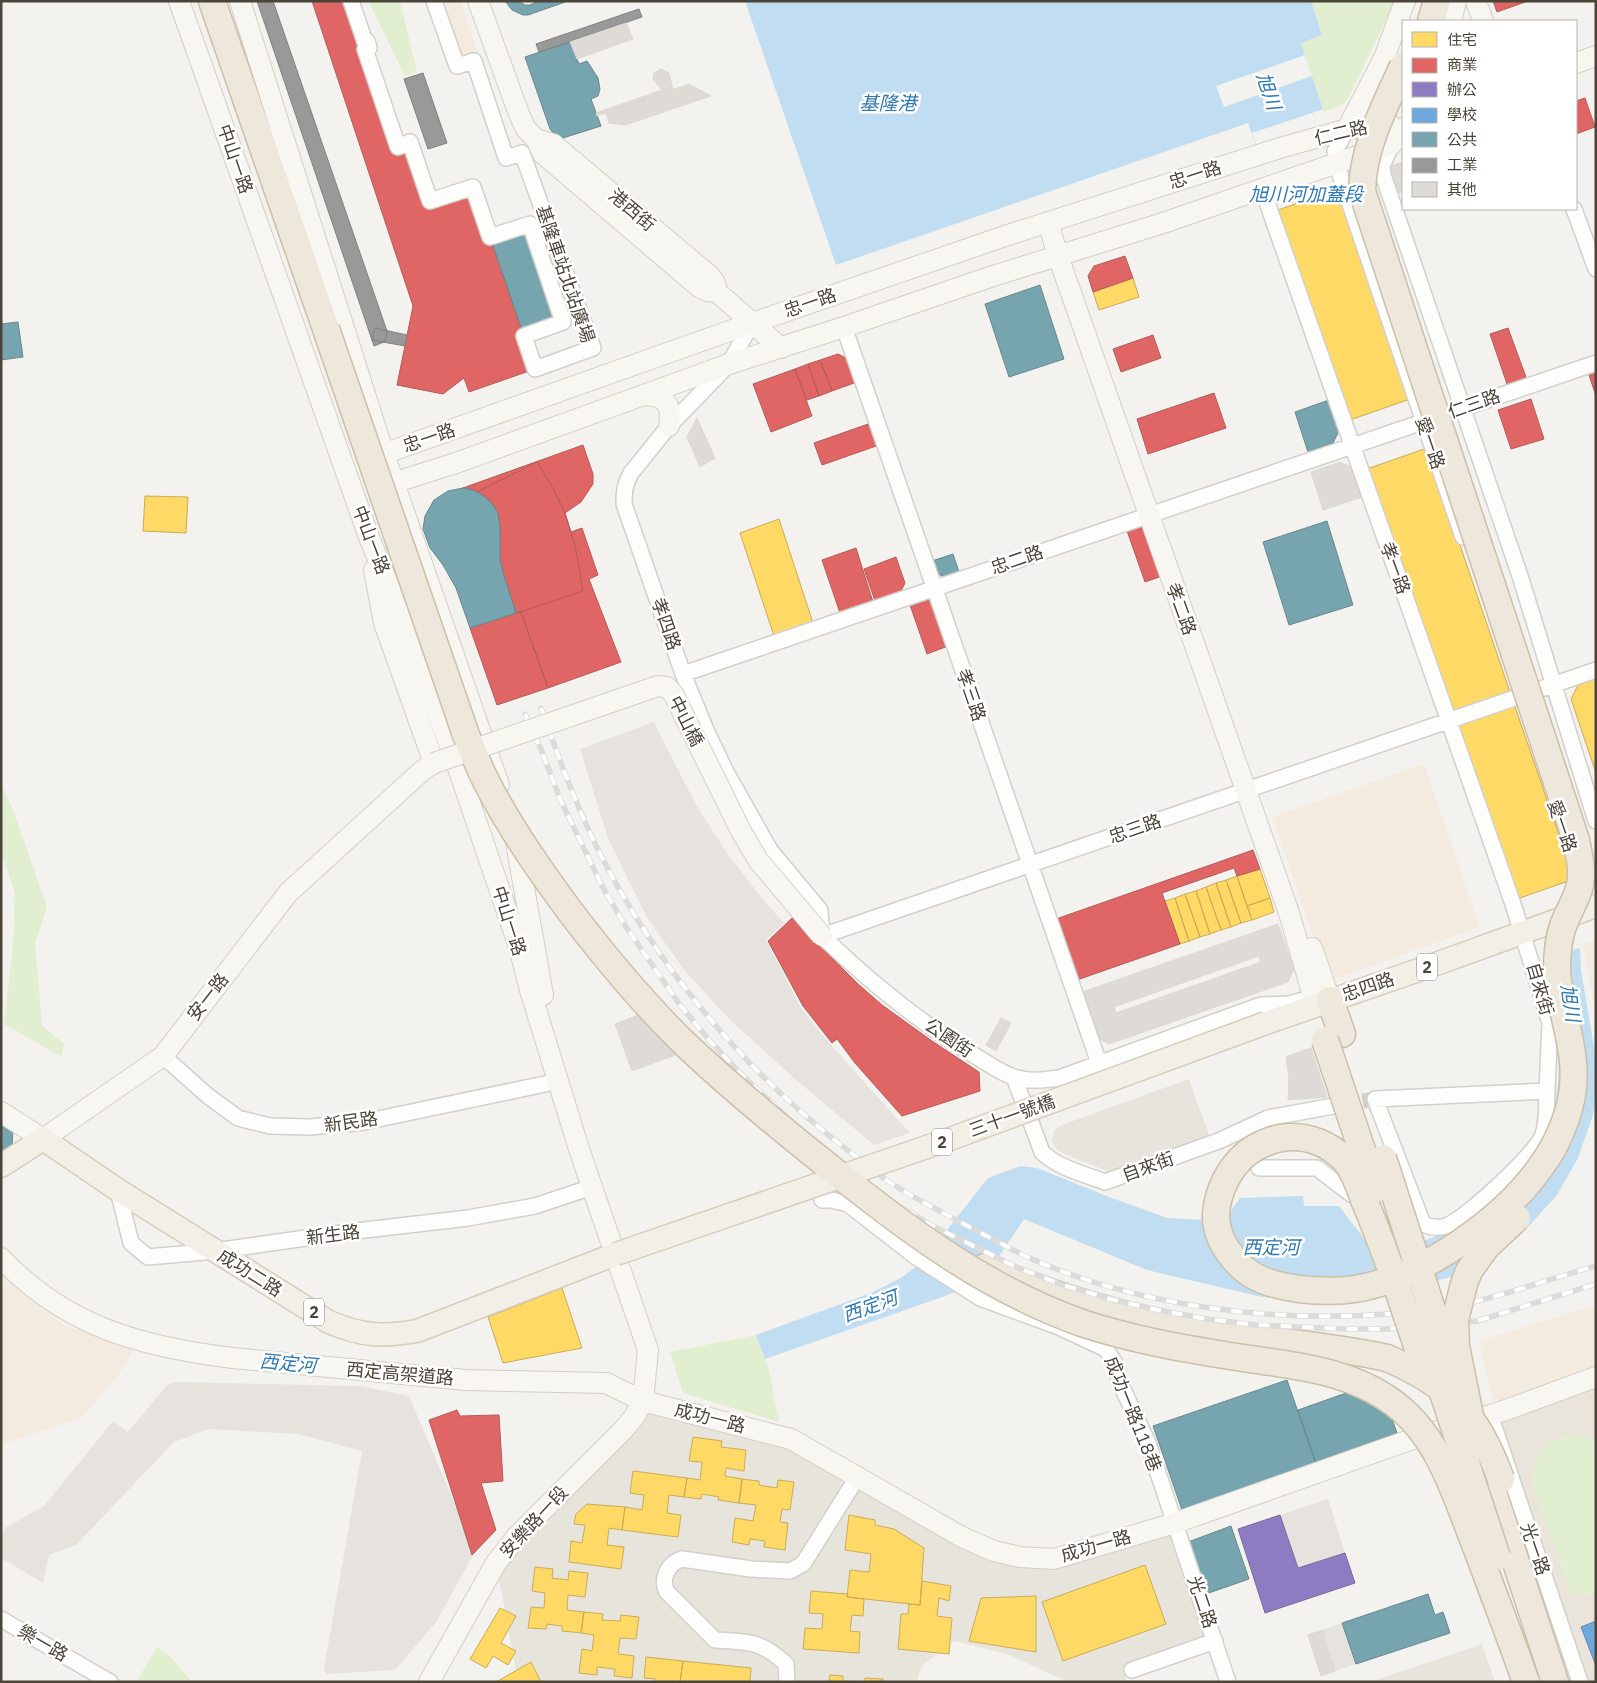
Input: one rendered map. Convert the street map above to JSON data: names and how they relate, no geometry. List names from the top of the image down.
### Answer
{
  "streets": {
    "main road": [
      "2",
      "忠四路",
      "安一路",
      "三十一號橋",
      "成功二路"
    ],
    "street": [
      "仁二路",
      "中山一路",
      "忠一路",
      "港西街",
      "基隆車站北站廣場",
      "仁三路",
      "愛一路",
      "忠二路",
      "孝一路",
      "孝二路",
      "孝四路",
      "孝三路",
      "中山橋",
      "忠三路",
      "自來街",
      "公園街",
      "新民路",
      "新生路",
      "西定高架道路",
      "成功一路118巷",
      "成功一路",
      "安樂路一段",
      "光一路",
      "光二路",
      "樂一路"
    ]
  },
  "crossings": [
    ["仁二路", "忠一路"],
    ["仁二路", "愛一路"],
    ["中山一路", "忠一路"],
    ["中山一路", "三十一號橋"],
    ["中山一路", "新民路"],
    ["中山一路", "新生路"],
    ["中山一路", "成功二路"],
    ["中山一路", "西定高架道路"],
    ["中山一路", "成功一路"],
    ["中山一路", "安樂路一段"],
    ["忠一路", "港西街"],
    ["忠一路", "孝一路"],
    ["忠一路", "孝二路"],
    ["忠一路", "孝四路"],
    ["忠一路", "孝三路"],
    ["港西街", "孝四路"],
    ["仁三路", "愛一路"],
    ["仁三路", "忠二路"],
    ["仁三路", "孝一路"],
    ["愛一路", "忠三路"],
    ["忠二路", "孝一路"],
    ["忠二路", "孝二路"],
    ["忠二路", "孝四路"],
    ["忠二路", "孝三路"],
    ["孝一路", "忠三路"],
    ["孝一路", "2"],
    ["孝一路", "忠四路"],
    ["孝一路", "自來街"],
    ["孝二路", "忠三路"],
    ["孝二路", "忠四路"],
    ["孝四路", "中山橋"],
    ["孝四路", "忠三路"],
    ["孝四路", "公園街"],
    ["孝三路", "忠三路"],
    ["孝三路", "忠四路"],
    ["孝三路", "公園街"],
    ["中山橋", "忠三路"],
    ["中山橋", "安一路"],
    ["中山橋", "公園街"],
    ["忠三路", "公園街"],
    ["2", "忠四路"],
    ["2", "自來街"],
    ["忠四路", "自來街"],
    ["忠四路", "公園街"],
    ["忠四路", "三十一號橋"],
    ["自來街", "公園街"],
    ["安一路", "新民路"],
    ["安一路", "成功二路"],
    ["三十一號橋", "成功二路"],
    ["新生路", "成功二路"],
    ["西定高架道路", "成功一路"],
    ["西定高架道路", "安樂路一段"],
    ["成功一路118巷", "成功一路"],
    ["成功一路118巷", "光二路"],
    ["成功一路", "安樂路一段"],
    ["成功一路", "光一路"],
    ["成功一路", "光二路"]
  ],
  "water": [
    "旭川",
    "基隆港",
    "旭川河加蓋段",
    "西定河"
  ],
  "legend": [
    "住宅",
    "商業",
    "辦公",
    "學校",
    "公共",
    "工業",
    "其他"
  ]
}
